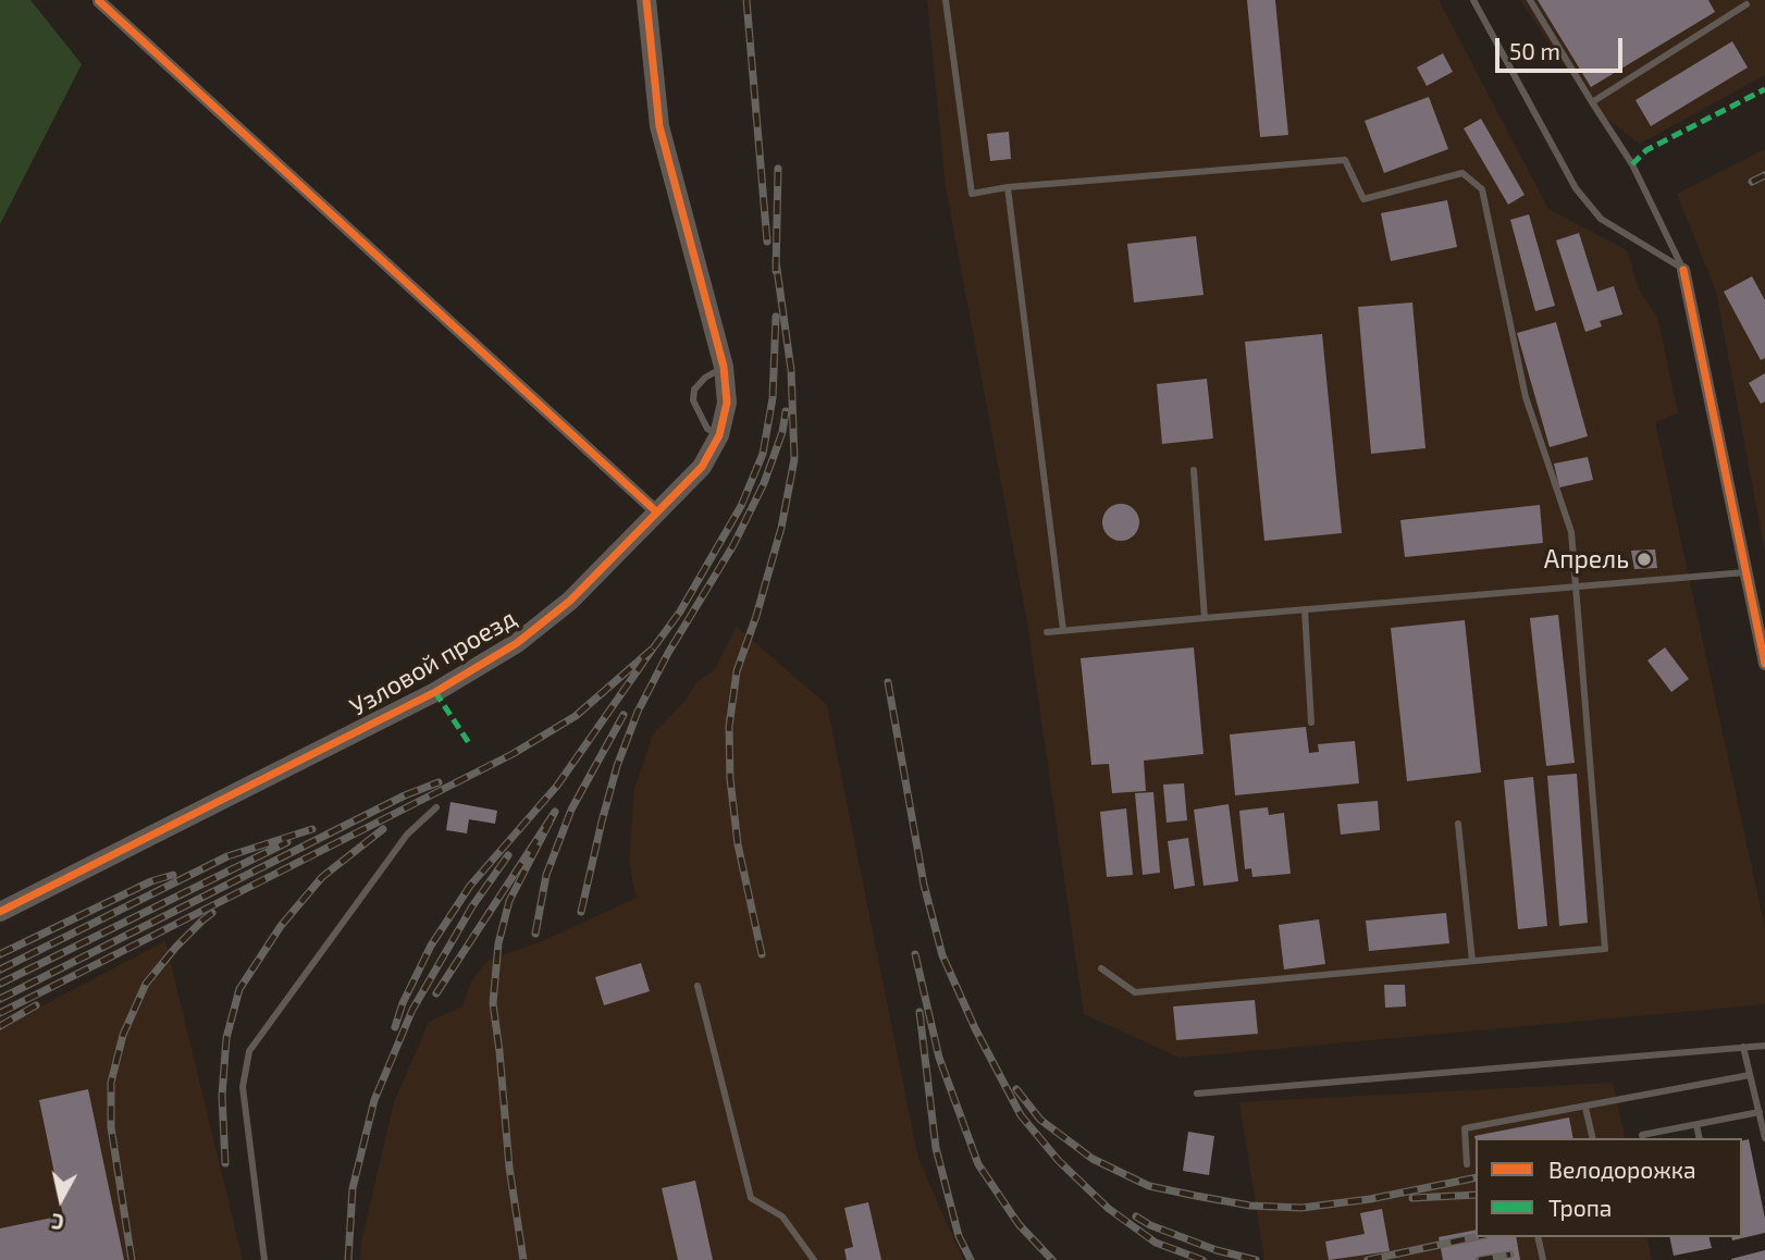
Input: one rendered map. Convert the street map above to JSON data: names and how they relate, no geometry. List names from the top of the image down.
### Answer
{
  "streets": {
    "street": ["Узловой проезд"]
  },
  "places": ["Апрель"],
  "legend": ["Велодорожка", "Тропа"],
  "scale_bar": "50 m",
  "north": "bottom"
}
